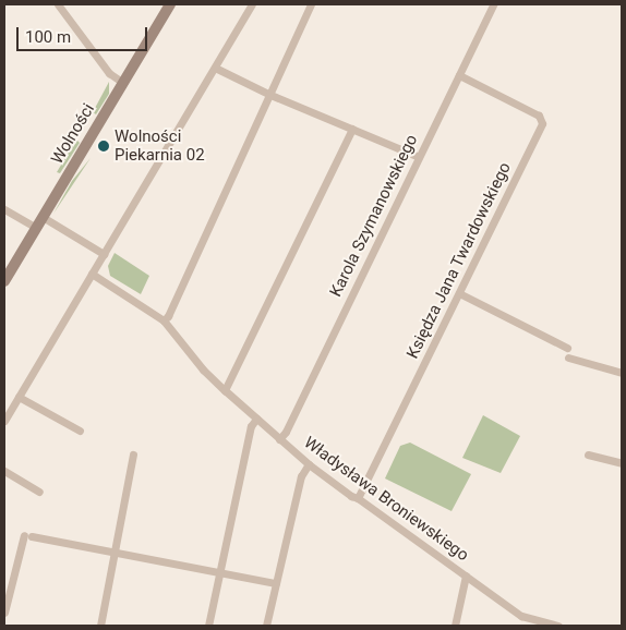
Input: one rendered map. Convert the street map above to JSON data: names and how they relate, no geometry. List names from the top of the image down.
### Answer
{
  "streets": {
    "main road": ["Wolności"],
    "street": ["Karola Szymanowskiego", "Księdza Jana Twardowskiego", "Władysława Broniewskiego"]
  },
  "crossings": [
    ["Karola Szymanowskiego", "Księdza Jana Twardowskiego"],
    ["Karola Szymanowskiego", "Władysława Broniewskiego"],
    ["Księdza Jana Twardowskiego", "Władysława Broniewskiego"]
  ],
  "places": ["Wolności Piekarnia 02"],
  "scale_bar": "100 m"
}
